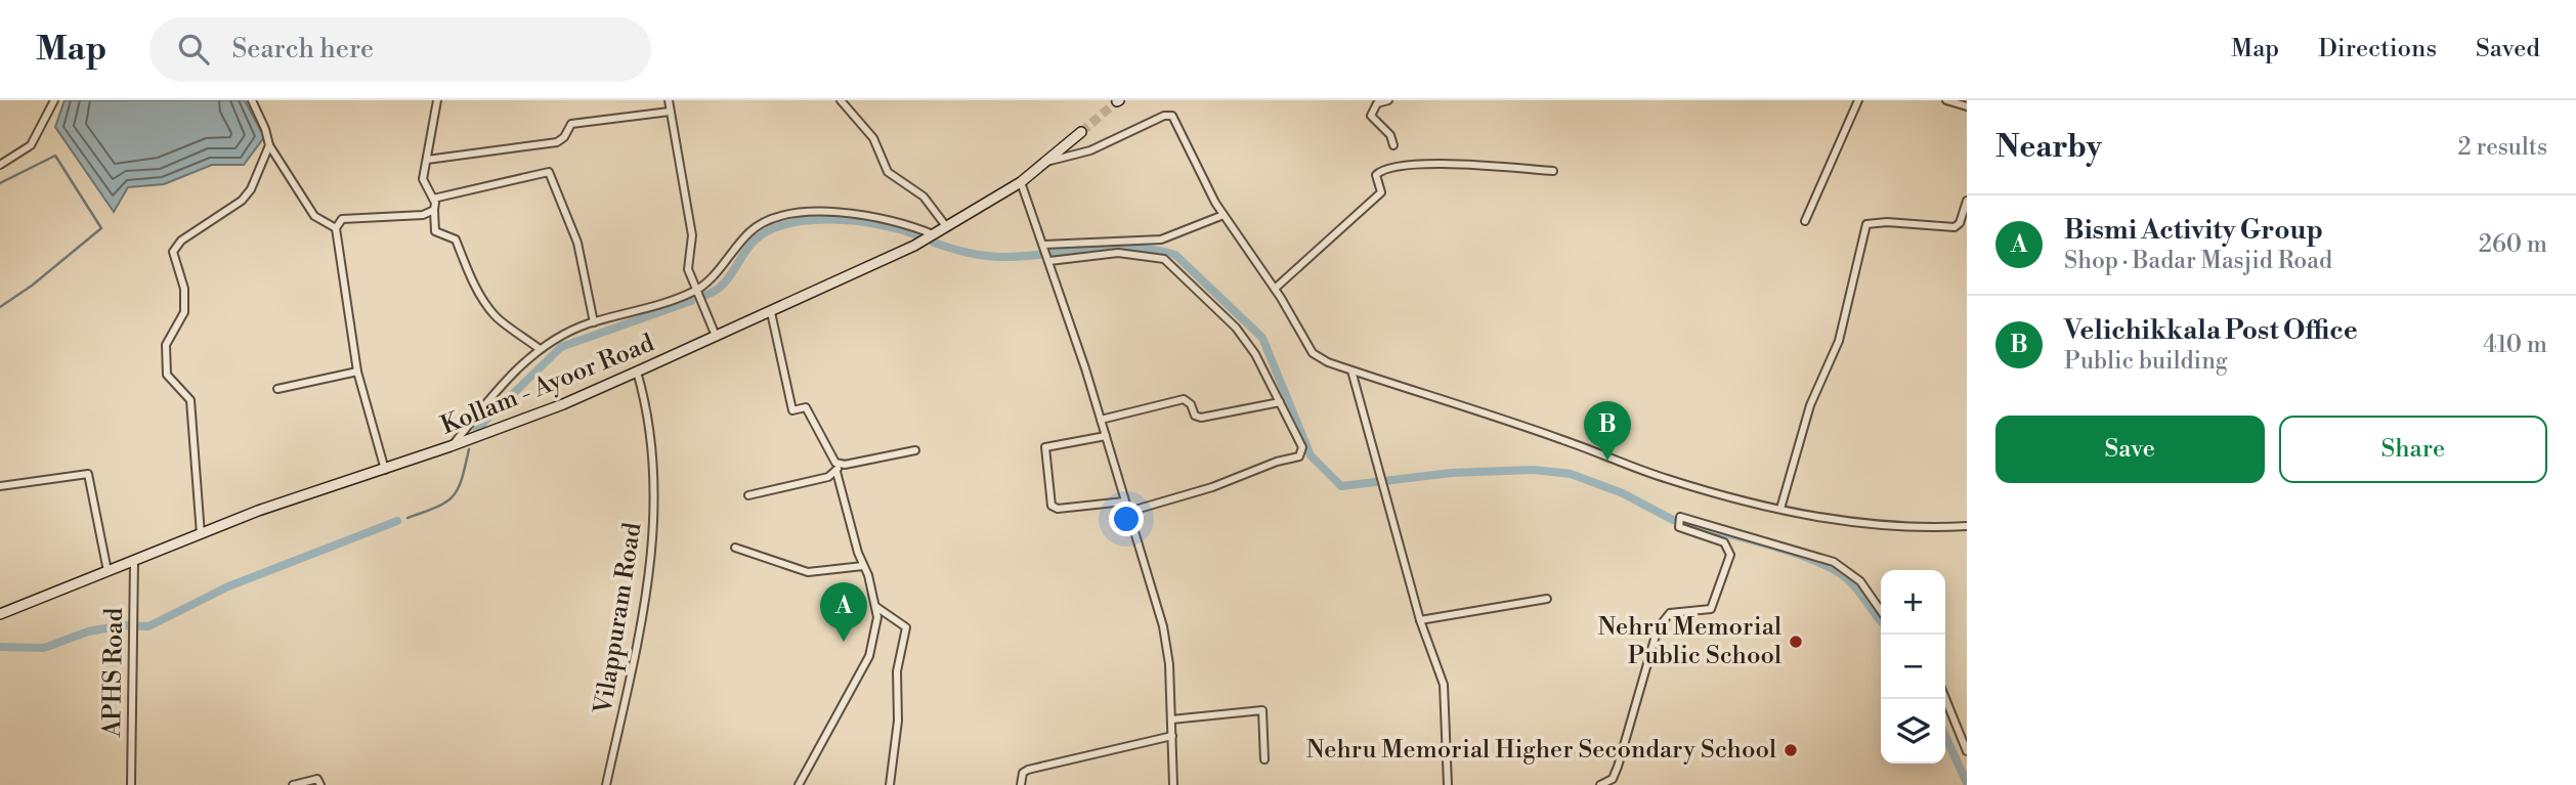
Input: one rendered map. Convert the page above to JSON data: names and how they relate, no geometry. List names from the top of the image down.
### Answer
{
  "streets": {
    "main road": ["Kollam - Ayoor Road"],
    "street": ["Vilappuram Road", "APHS Road"]
  },
  "crossings": [
    ["Kollam - Ayoor Road", "Vilappuram Road"],
    ["Kollam - Ayoor Road", "APHS Road"]
  ],
  "places": ["Nehru Memorial Public School", "Nehru Memorial Higher Secondary School"],
  "page": {
    "header": "Map",
    "search": "Search here",
    "nav": ["Map", "Directions", "Saved"],
    "heading": ["Nearby", "2 results"],
    "list": [
      {
        "mark": "A",
        "name": "Bismi Activity Group",
        "note": "Shop · Badar Masjid Road",
        "value": "260 m"
      },
      {
        "mark": "B",
        "name": "Velichikkala Post Office",
        "note": "Public building",
        "value": "410 m"
      }
    ],
    "buttons": ["Save", "Share"],
    "pins": ["B", "A"],
    "map_buttons": ["+", "−"]
  }
}
